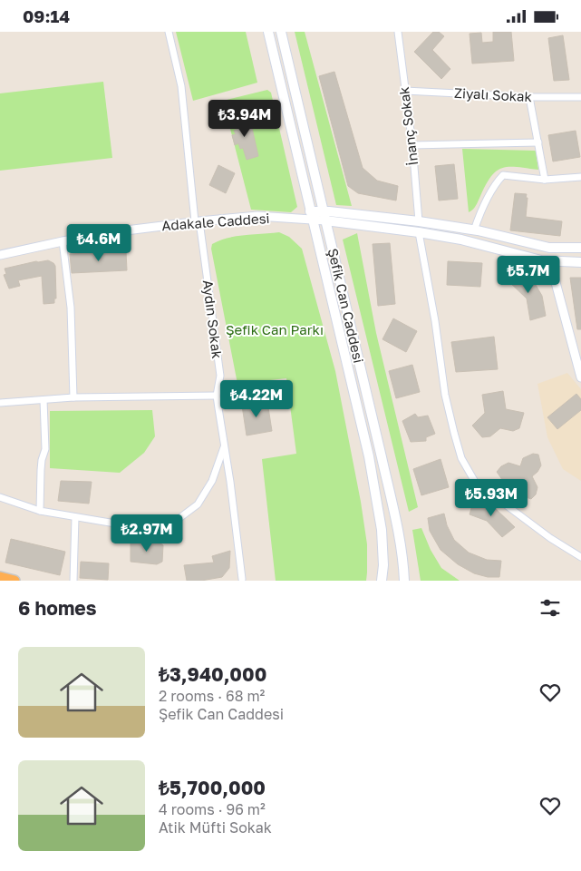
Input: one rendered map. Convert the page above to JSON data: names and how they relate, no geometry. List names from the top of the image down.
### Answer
{
  "streets": {
    "main road": ["Şefik Can Caddesi"],
    "street": [
      "Ziyalı Sokak",
      "İnanç Sokak",
      "Adakale Caddesi",
      "Aydın Sokak"
    ]
  },
  "crossings": [
    ["Ziyalı Sokak", "İnanç Sokak"],
    ["Adakale Caddesi", "Şefik Can Caddesi"],
    ["Adakale Caddesi", "Aydın Sokak"]
  ],
  "parks": ["Şefik Can Parkı"],
  "page": {
    "status": "09:14",
    "price": [
      "₺3.94M",
      "₺4.6M",
      "₺5.7M",
      "₺4.22M",
      "₺5.93M",
      "₺2.97M"
    ],
    "heading": "6 homes",
    "list": [
      {
        "name": "₺3,940,000",
        "note": "2 rooms · 68 m² · Şefik Can Caddesi"
      },
      {
        "name": "₺5,700,000",
        "note": "4 rooms · 96 m² · Atik Müfti Sokak"
      }
    ]
  }
}
